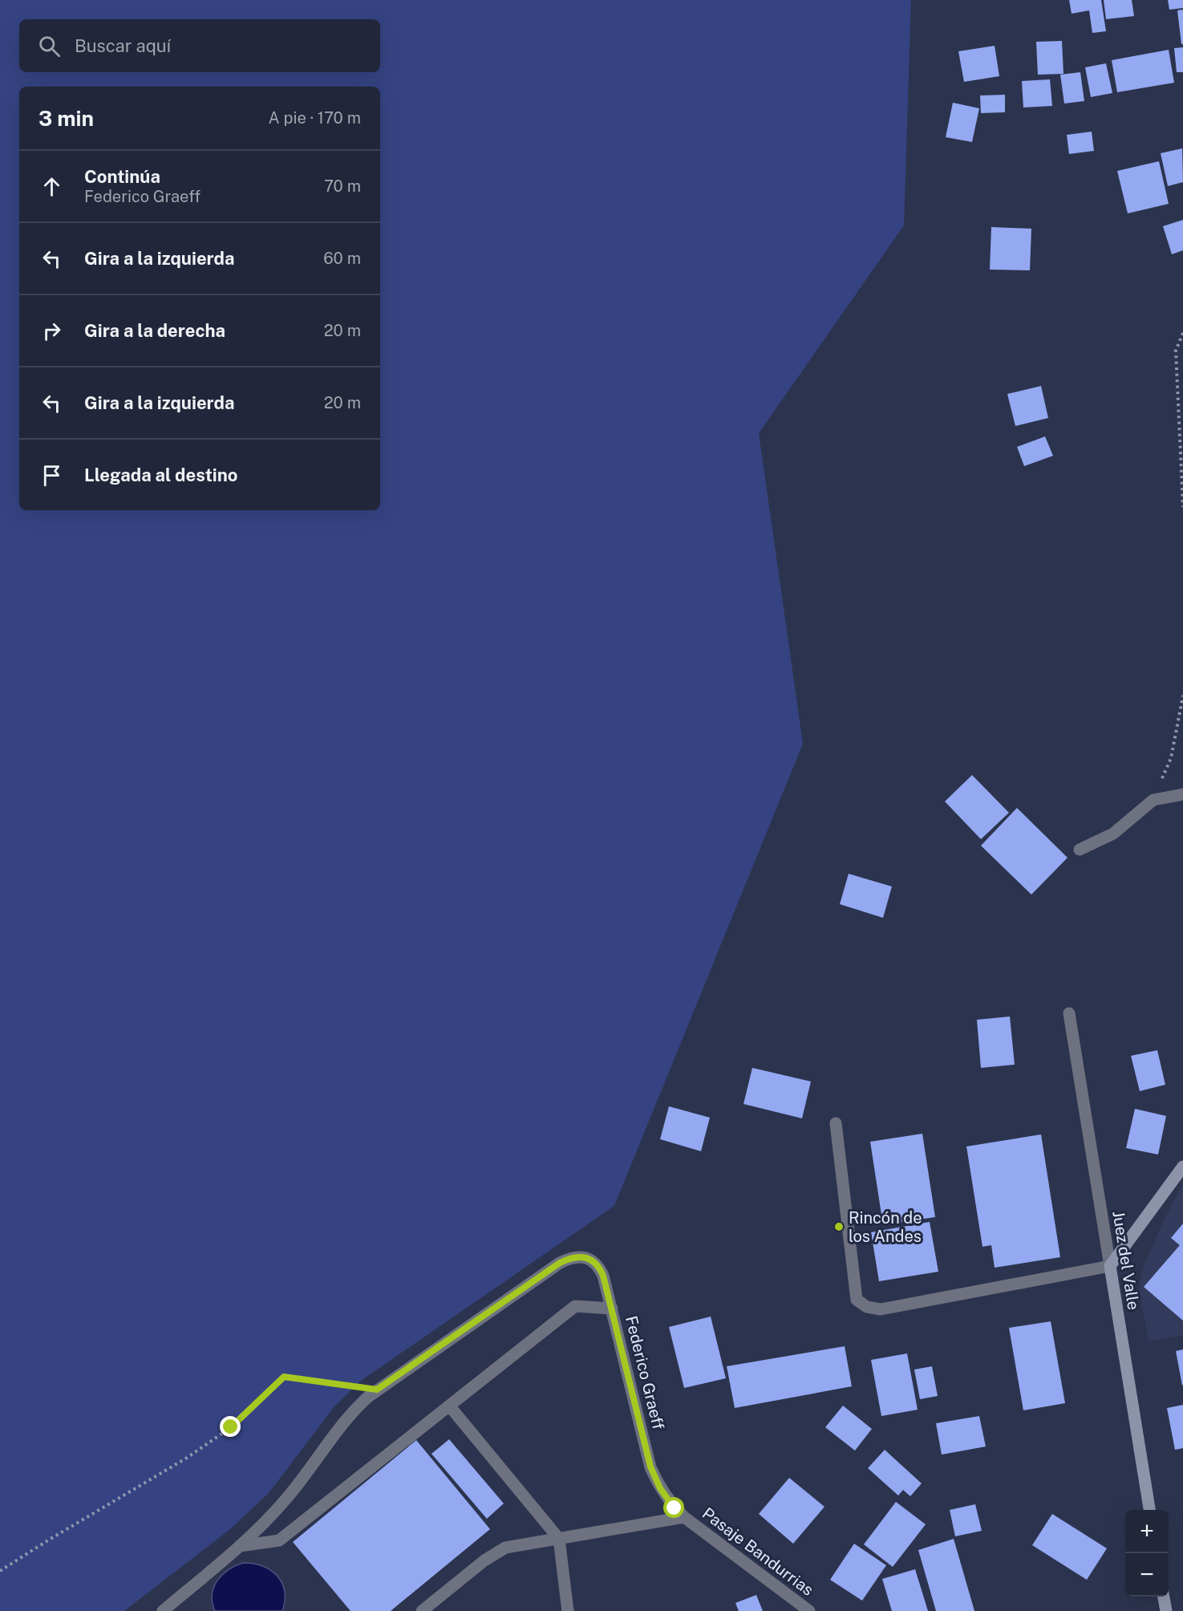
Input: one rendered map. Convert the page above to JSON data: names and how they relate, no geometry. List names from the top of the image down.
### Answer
{
  "streets": {
    "main road": ["Juez del Valle"],
    "street": ["Federico Graeff", "Pasaje Bandurrias"]
  },
  "crossings": [
    ["Federico Graeff", "Pasaje Bandurrias"]
  ],
  "places": ["Rincón de los Andes"],
  "page": {
    "search": "Buscar aquí",
    "heading": ["3 min", "A pie · 170 m"],
    "list": [
      ["Continúa", "Federico Graeff", "70 m"],
      ["Gira a la izquierda", "60 m"],
      ["Gira a la derecha", "20 m"],
      ["Gira a la izquierda", "20 m"],
      "Llegada al destino"
    ],
    "map_buttons": ["+", "−"]
  }
}
